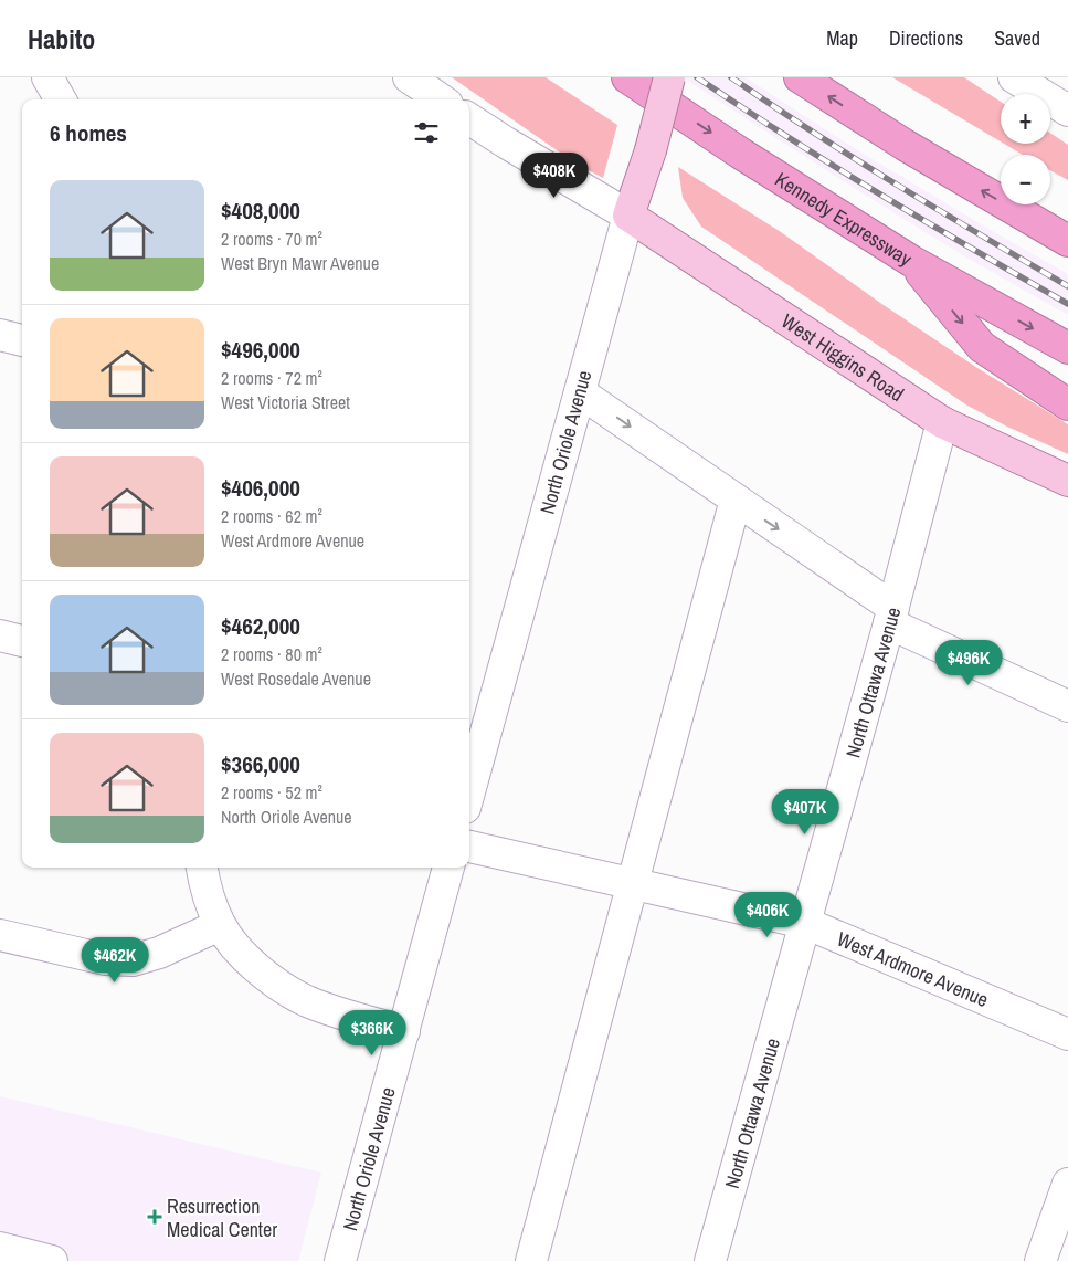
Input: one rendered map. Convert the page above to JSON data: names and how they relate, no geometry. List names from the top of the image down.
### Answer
{
  "streets": {
    "highway": ["Kennedy Expressway"],
    "main road": ["West Higgins Road", "North Oriole Avenue"],
    "street": ["North Ottawa Avenue", "West Ardmore Avenue"]
  },
  "crossings": [
    ["West Higgins Road", "North Oriole Avenue"],
    ["West Higgins Road", "North Ottawa Avenue"],
    ["North Ottawa Avenue", "West Ardmore Avenue"]
  ],
  "places": {
    "health": ["Resurrection Medical Center"]
  },
  "page": {
    "header": "Habito",
    "nav": ["Map", "Directions", "Saved"],
    "map_buttons": ["+", "−"],
    "heading": "6 homes",
    "price": [
      "$408K",
      "$496K",
      "$407K",
      "$406K",
      "$462K",
      "$366K"
    ],
    "list": [
      {
        "name": "$408,000",
        "note": "2 rooms · 70 m² · West Bryn Mawr Avenue"
      },
      {
        "name": "$496,000",
        "note": "2 rooms · 72 m² · West Victoria Street"
      },
      {
        "name": "$406,000",
        "note": "2 rooms · 62 m² · West Ardmore Avenue"
      },
      {
        "name": "$462,000",
        "note": "2 rooms · 80 m² · West Rosedale Avenue"
      },
      {
        "name": "$366,000",
        "note": "2 rooms · 52 m² · North Oriole Avenue"
      }
    ]
  }
}
